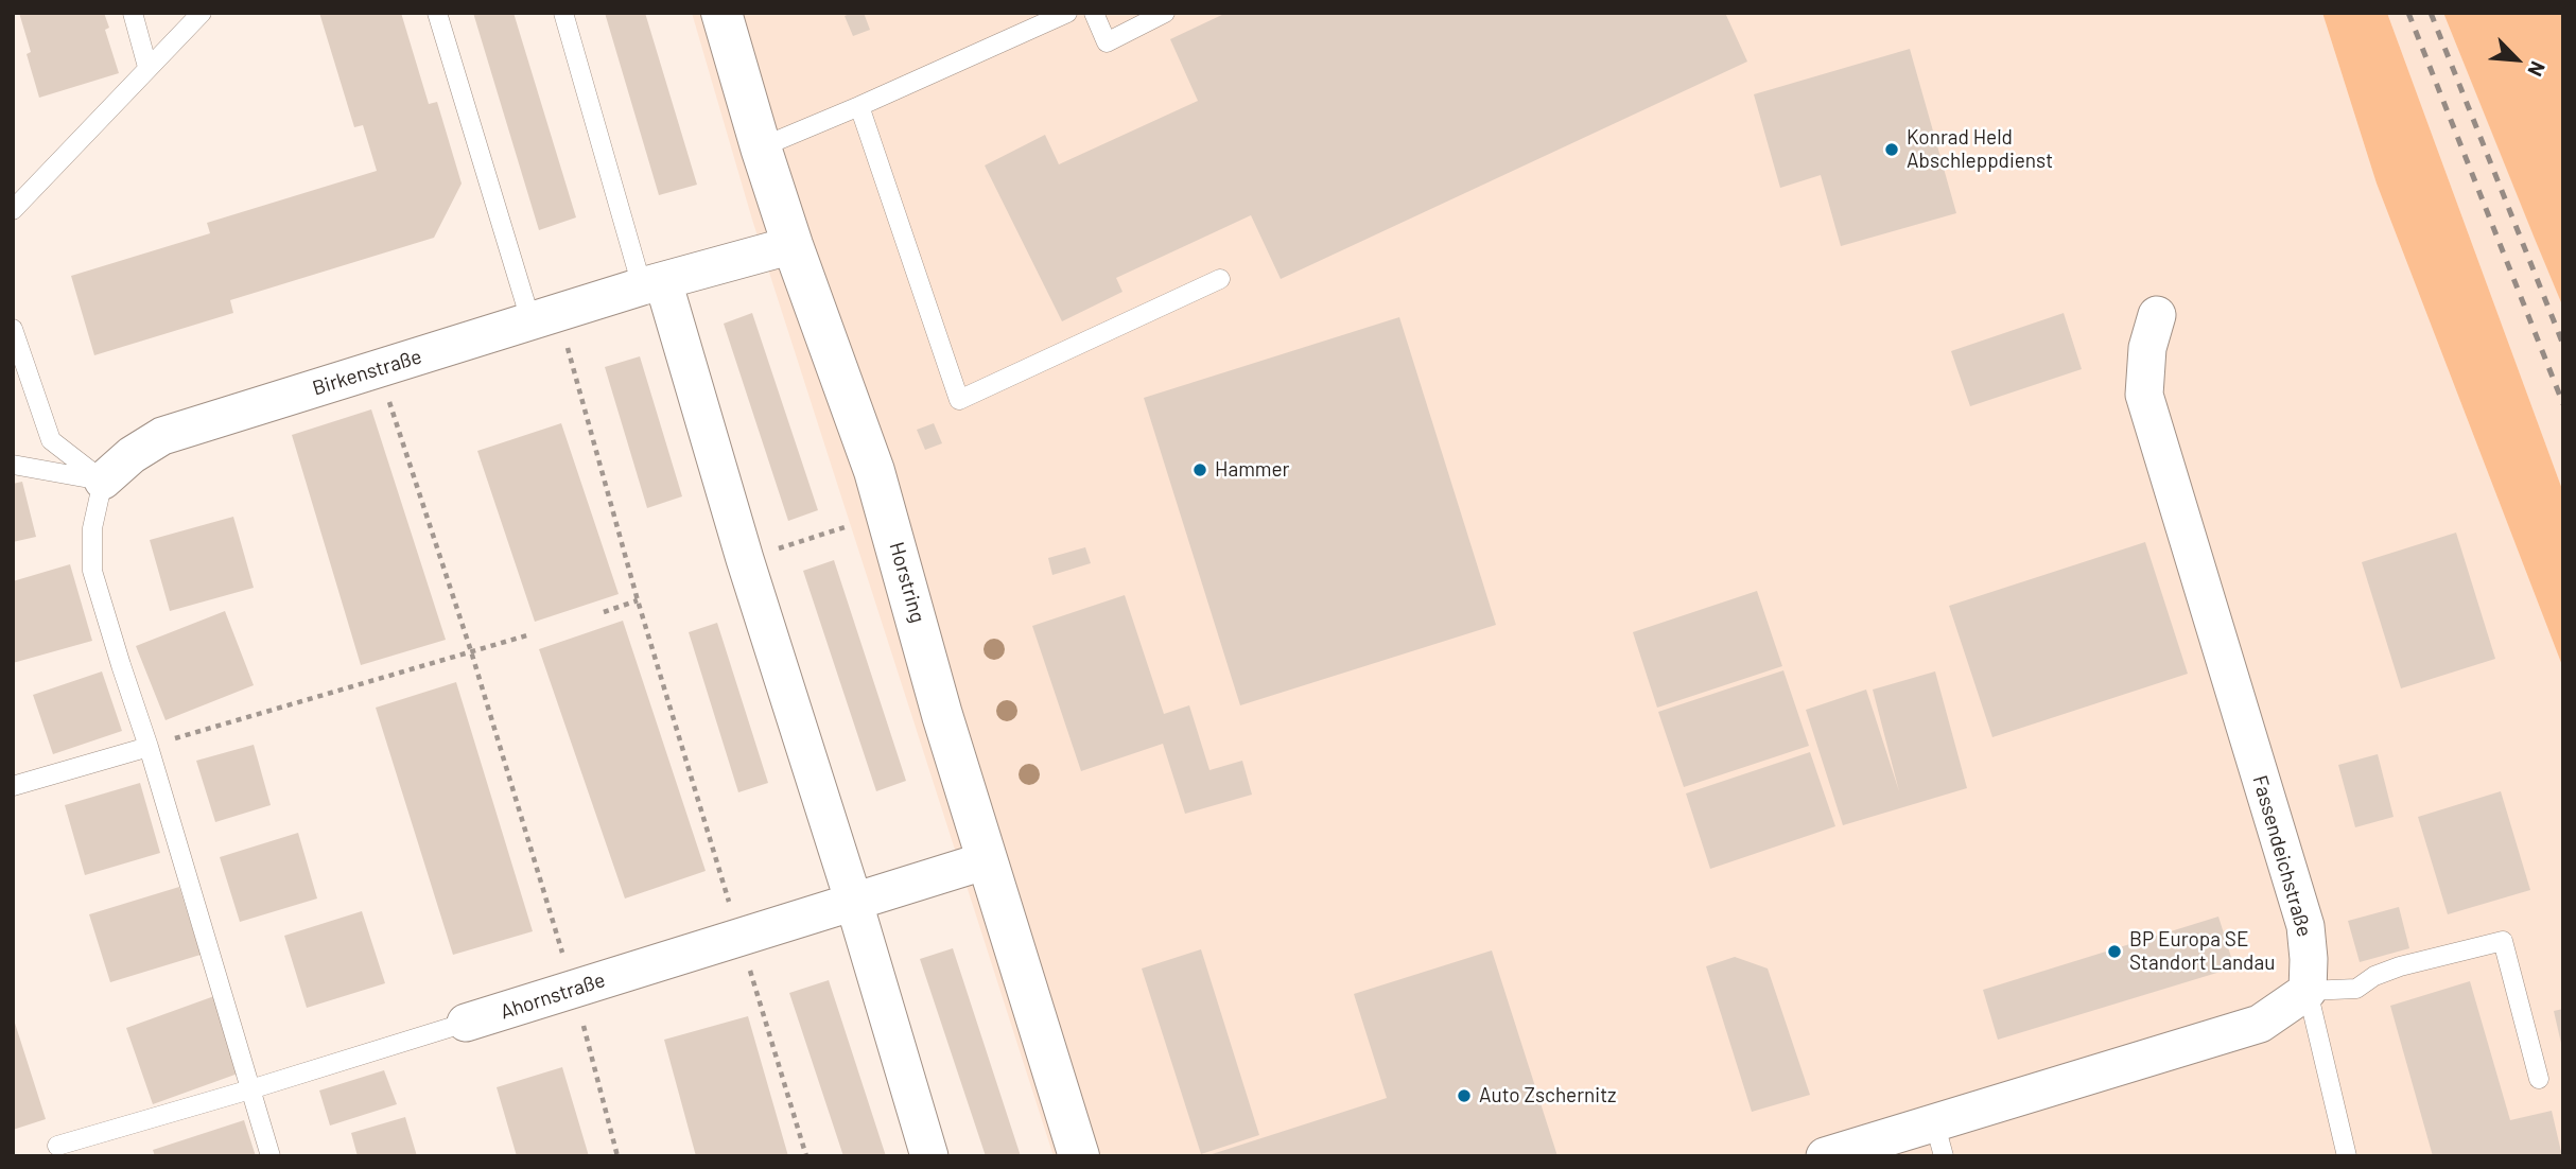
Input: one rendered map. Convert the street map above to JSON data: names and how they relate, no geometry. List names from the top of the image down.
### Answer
{
  "streets": {
    "street": [
      "Birkenstraße",
      "Horstring",
      "Fassendeichstraße",
      "Ahornstraße"
    ]
  },
  "crossings": [
    ["Birkenstraße", "Horstring"],
    ["Horstring", "Ahornstraße"]
  ],
  "places": [
    "Konrad Held Abschleppdienst",
    "Hammer",
    "BP Europa SE Standort Landau",
    "Auto Zschernitz"
  ],
  "north": "bottom right"
}
